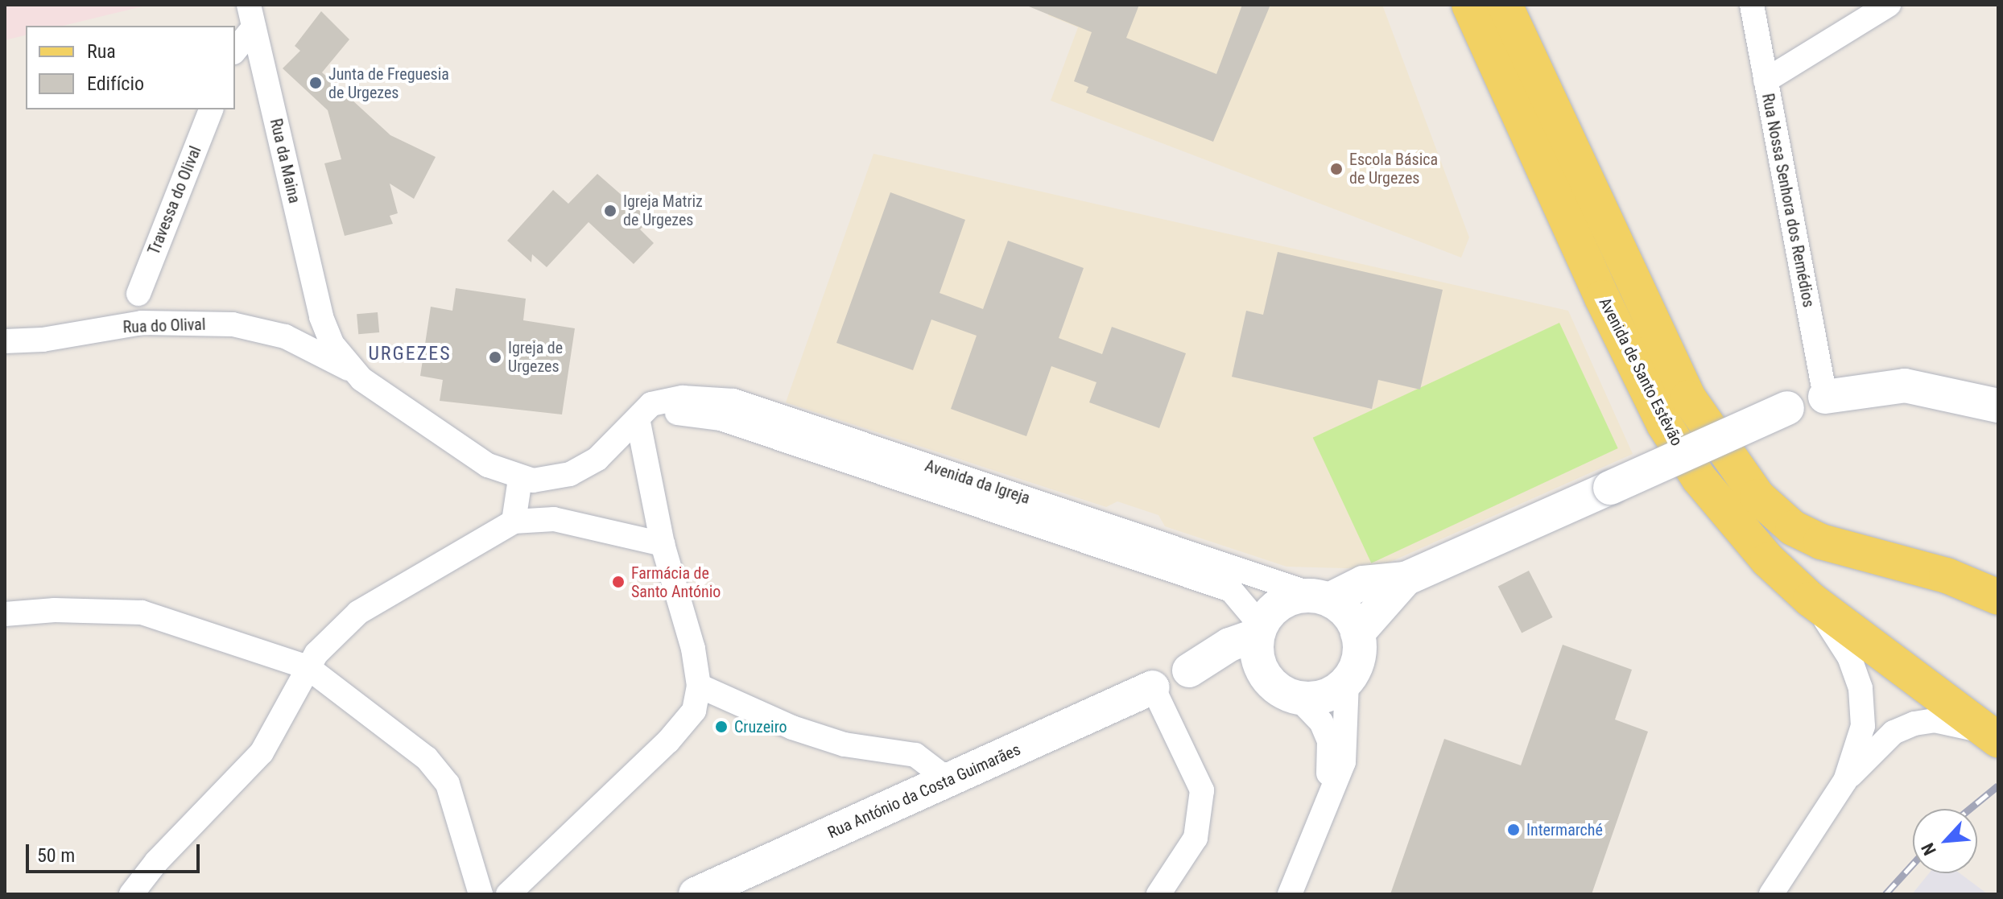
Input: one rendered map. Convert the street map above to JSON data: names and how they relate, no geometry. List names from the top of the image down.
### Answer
{
  "streets": {
    "main road": ["Avenida de Santo Estêvão", "Rua António da Costa Guimarães"],
    "street": [
      "Rua da Maina",
      "Travessa do Olival",
      "Rua Nossa Senhora dos Remédios",
      "Rua do Olival",
      "Avenida da Igreja"
    ]
  },
  "crossings": [
    ["Rua da Maina", "Rua do Olival"],
    ["Rua da Maina", "Avenida da Igreja"]
  ],
  "districts": ["URGEZES"],
  "places": [
    "Junta de Freguesia de Urgezes",
    "Escola Básica de Urgezes",
    "Igreja Matriz de Urgezes",
    "Igreja de Urgezes",
    "Farmácia de Santo António",
    "Cruzeiro",
    "Intermarché"
  ],
  "legend": ["Rua", "Edifício"],
  "scale_bar": "50 m",
  "north": "bottom left"
}
